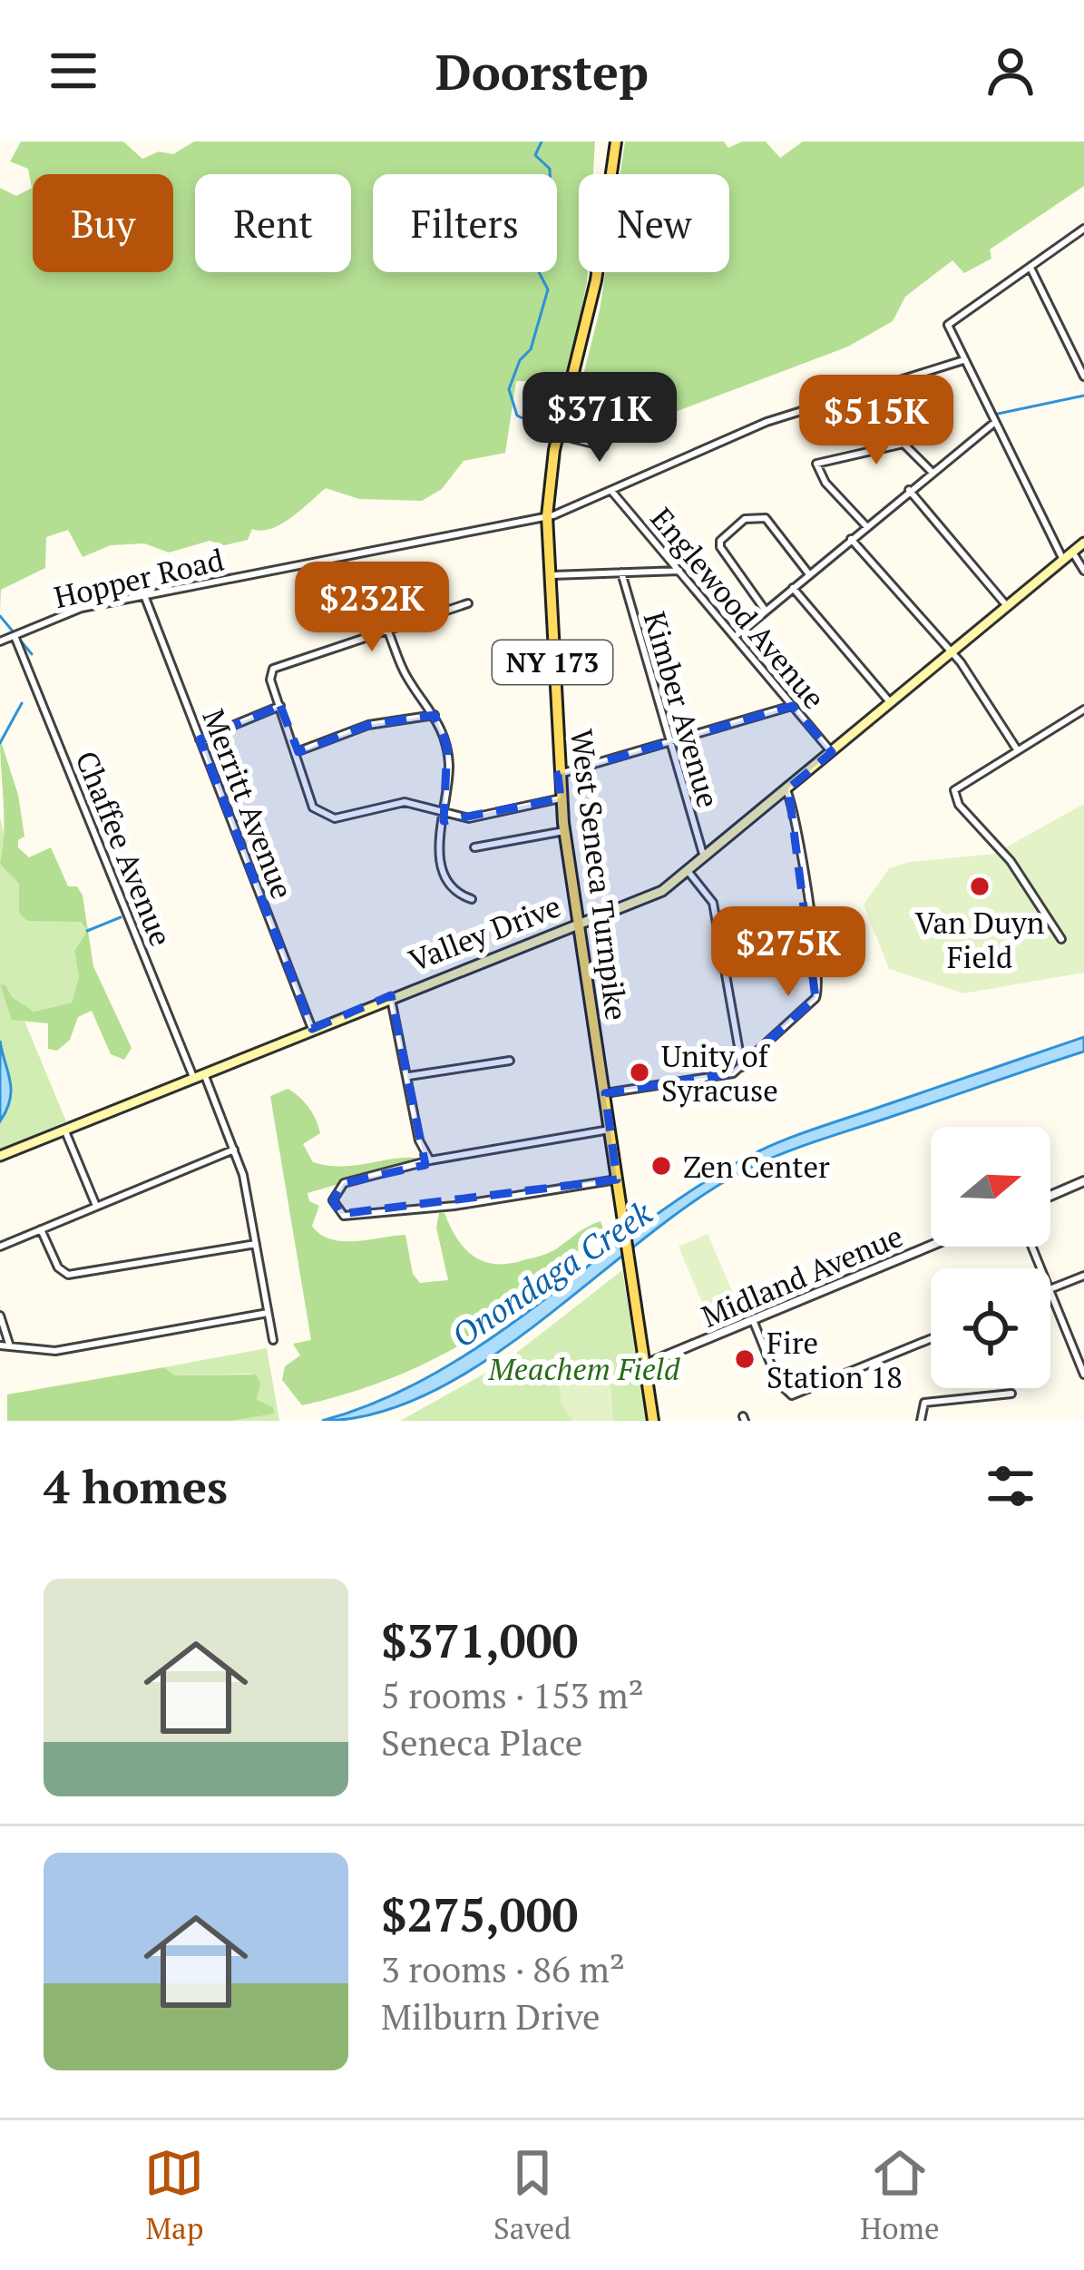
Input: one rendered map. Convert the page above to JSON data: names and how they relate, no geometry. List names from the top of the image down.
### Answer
{
  "streets": {
    "main road": ["NY 173", "West Seneca Turnpike", "Valley Drive"],
    "street": [
      "Hopper Road",
      "Englewood Avenue",
      "Kimber Avenue",
      "Merritt Avenue",
      "Chaffee Avenue",
      "Midland Avenue"
    ]
  },
  "crossings": [
    ["Hopper Road", "Englewood Avenue"],
    ["Hopper Road", "Merritt Avenue"],
    ["Hopper Road", "Chaffee Avenue"],
    ["Hopper Road", "West Seneca Turnpike"],
    ["Englewood Avenue", "Valley Drive"],
    ["Kimber Avenue", "Valley Drive"],
    ["Merritt Avenue", "Valley Drive"],
    ["Chaffee Avenue", "Valley Drive"],
    ["West Seneca Turnpike", "Valley Drive"],
    ["West Seneca Turnpike", "Midland Avenue"]
  ],
  "water": ["Onondaga Creek"],
  "parks": ["Meachem Field"],
  "places": [
    "Van Duyn Field",
    "Unity of Syracuse",
    "Zen Center",
    "Fire Station 18"
  ],
  "north": "right",
  "page": {
    "header": "Doorstep",
    "chip": [
      "Buy",
      "Rent",
      "Filters",
      "New"
    ],
    "price": [
      "$371K",
      "$515K",
      "$232K",
      "$275K"
    ],
    "heading": "4 homes",
    "list": [
      {
        "name": "$371,000",
        "note": "5 rooms · 153 m² · Seneca Place"
      },
      {
        "name": "$275,000",
        "note": "3 rooms · 86 m² · Milburn Drive"
      }
    ],
    "tabs": ["Map", "Saved", "Home"]
  }
}
